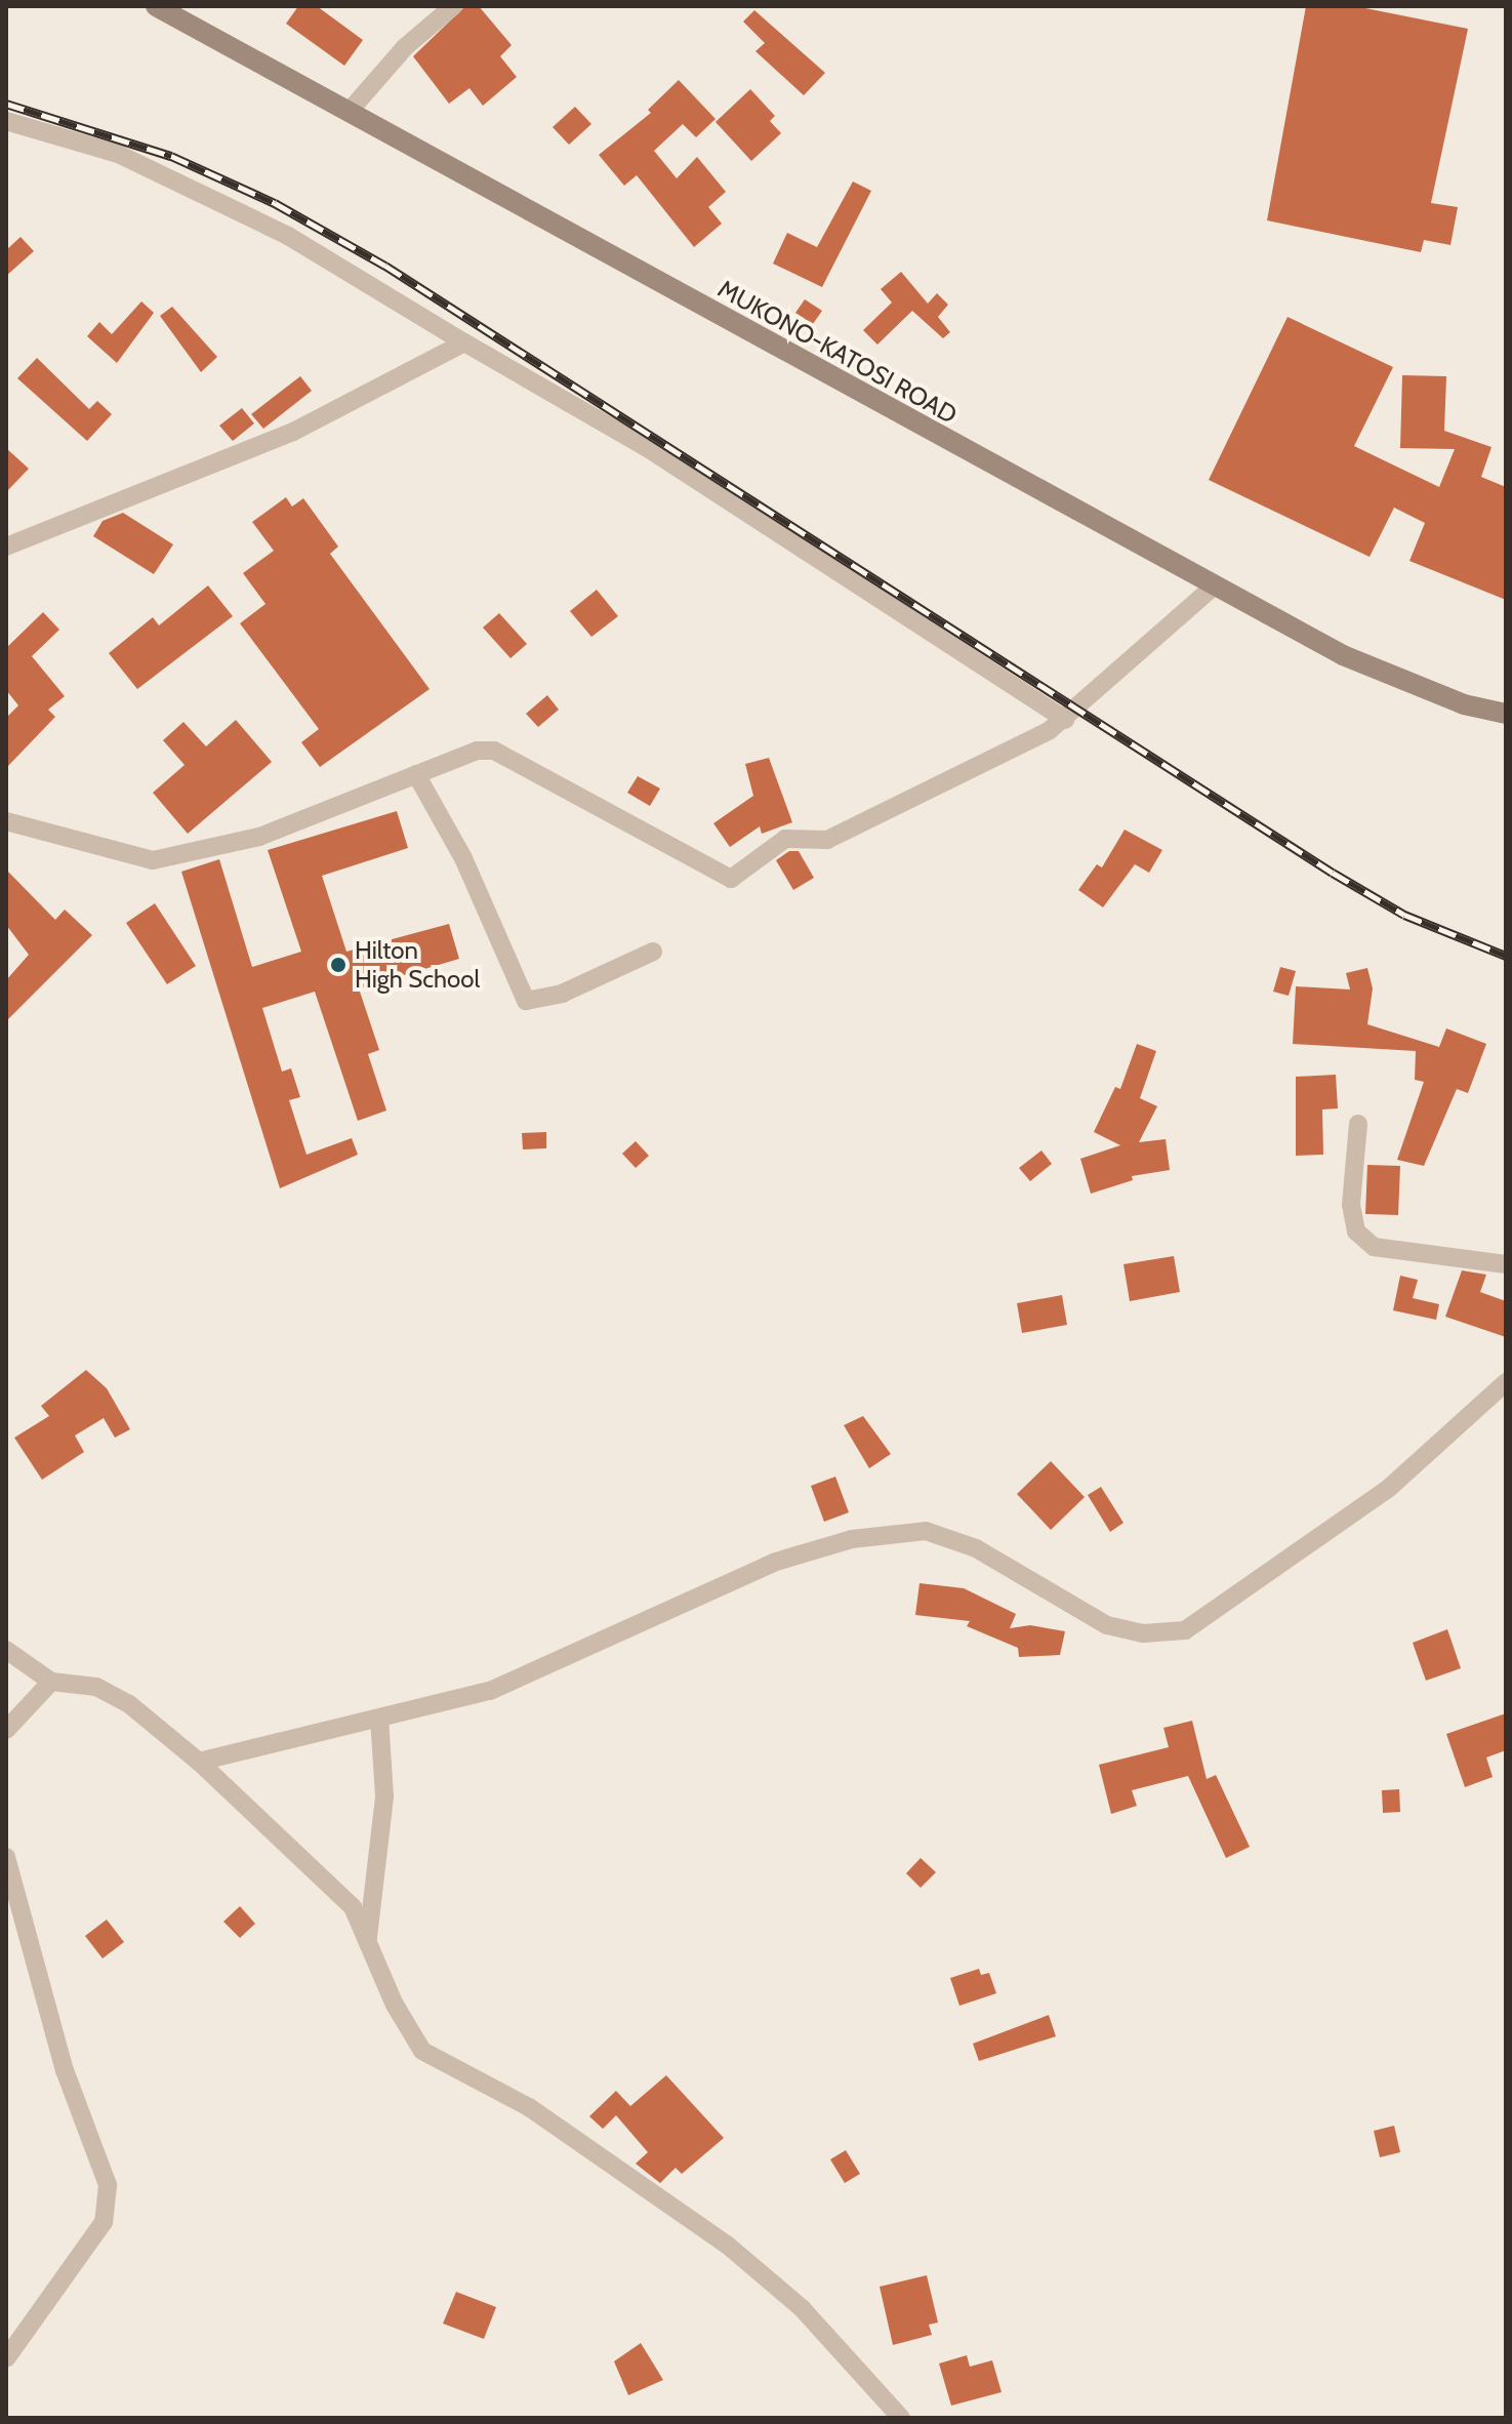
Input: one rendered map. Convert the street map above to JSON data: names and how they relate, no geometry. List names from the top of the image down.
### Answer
{
  "streets": {
    "main road": ["MUKONO-KATOSI ROAD"]
  },
  "places": ["Hilton High School"]
}
